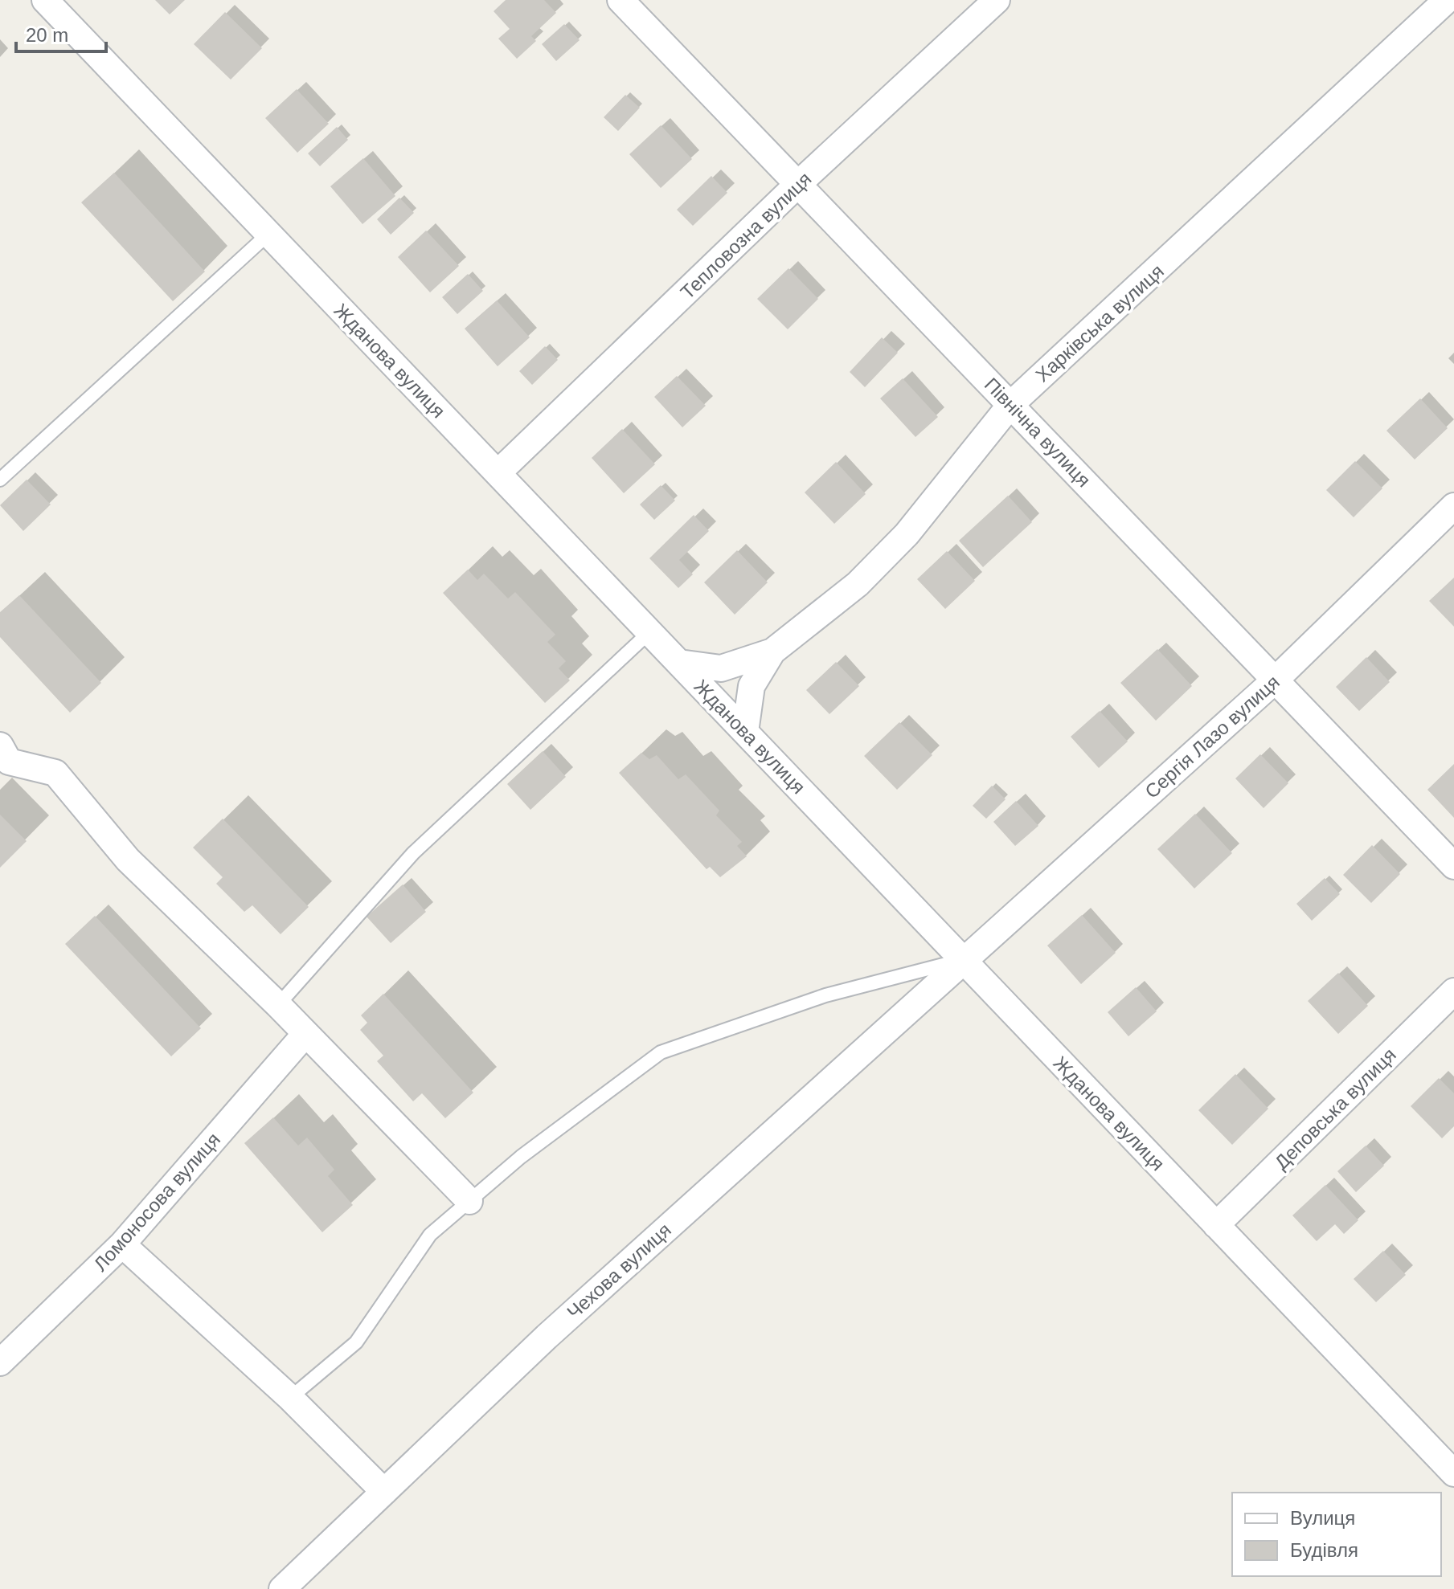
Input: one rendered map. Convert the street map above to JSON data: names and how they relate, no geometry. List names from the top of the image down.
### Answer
{
  "streets": {
    "street": [
      "Тепловозна вулиця",
      "Харківська вулиця",
      "Жданова вулиця",
      "Північна вулиця",
      "Сергія Лазо вулиця",
      "Деповська вулиця",
      "Ломоносова вулиця",
      "Чехова вулиця"
    ]
  },
  "crossings": [
    ["Тепловозна вулиця", "Жданова вулиця"],
    ["Тепловозна вулиця", "Північна вулиця"],
    ["Харківська вулиця", "Жданова вулиця"],
    ["Харківська вулиця", "Північна вулиця"],
    ["Жданова вулиця", "Сергія Лазо вулиця"],
    ["Жданова вулиця", "Деповська вулиця"],
    ["Жданова вулиця", "Чехова вулиця"],
    ["Північна вулиця", "Сергія Лазо вулиця"],
    ["Сергія Лазо вулиця", "Чехова вулиця"]
  ],
  "legend": ["Вулиця", "Будівля"],
  "scale_bar": "20 m"
}
